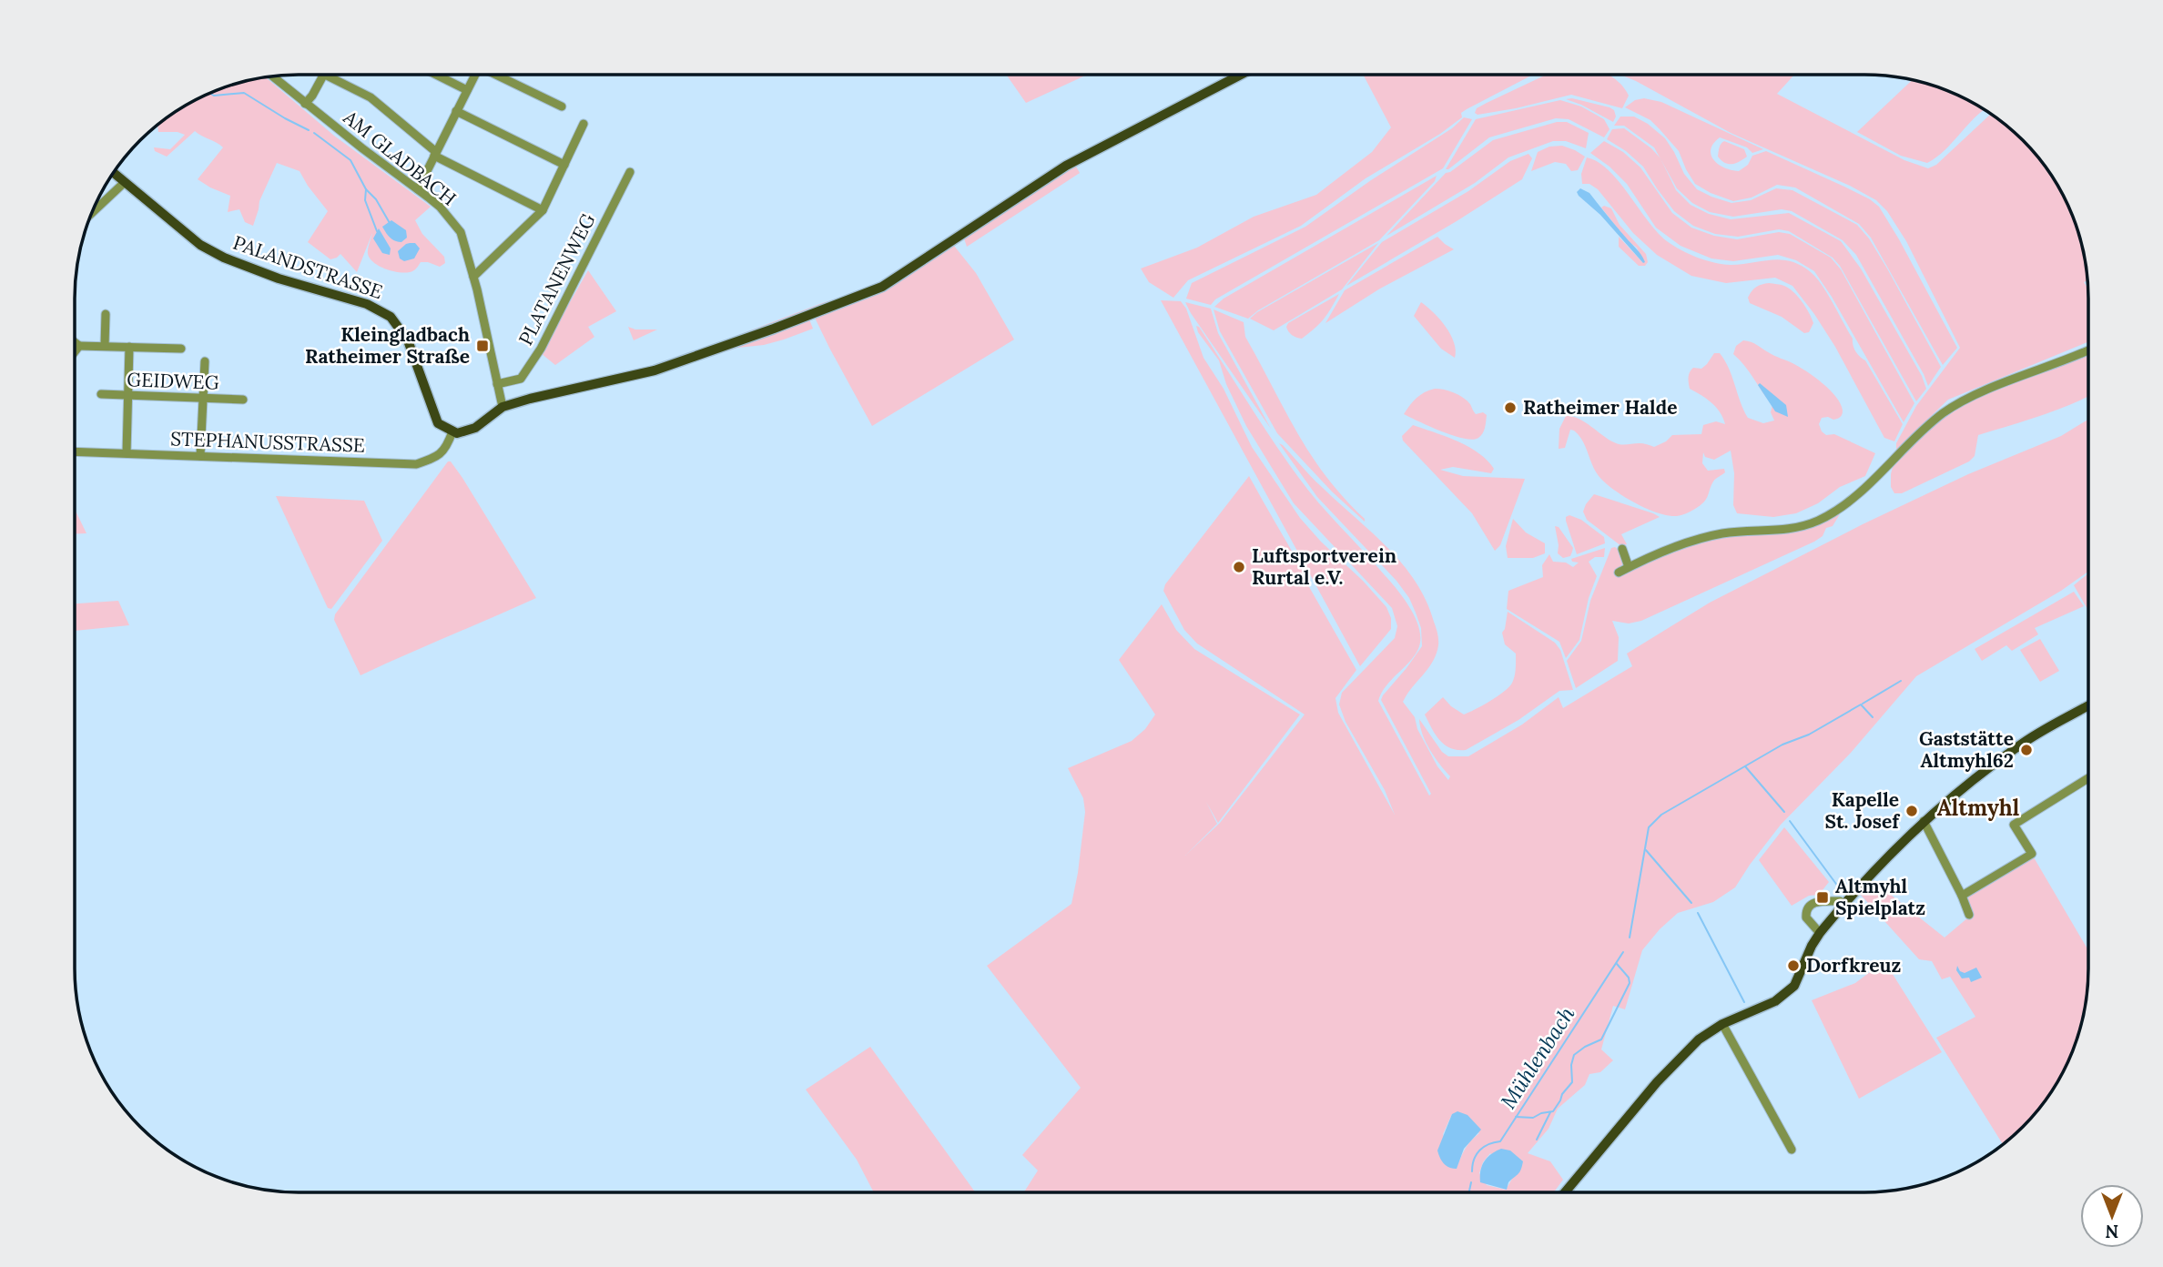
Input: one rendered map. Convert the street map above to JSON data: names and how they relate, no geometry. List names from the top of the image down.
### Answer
{
  "streets": {
    "main road": ["PALANDSTRASSE"],
    "street": [
      "AM GLADBACH",
      "PLATANENWEG",
      "GEIDWEG",
      "STEPHANUSSTRASSE"
    ]
  },
  "crossings": [
    ["AM GLADBACH", "PLATANENWEG"],
    ["PALANDSTRASSE", "STEPHANUSSTRASSE"]
  ],
  "districts": ["Altmyhl"],
  "water": ["Mühlenbach"],
  "places": {
    "transit": ["Kleingladbach Ratheimer Straße", "Altmyhl Spielplatz"],
    "other": [
      "Ratheimer Halde",
      "Luftsportverein Rurtal e.V.",
      "Gaststätte Altmyhl62",
      "Kapelle St. Josef",
      "Dorfkreuz"
    ]
  },
  "north": "bottom"
}
